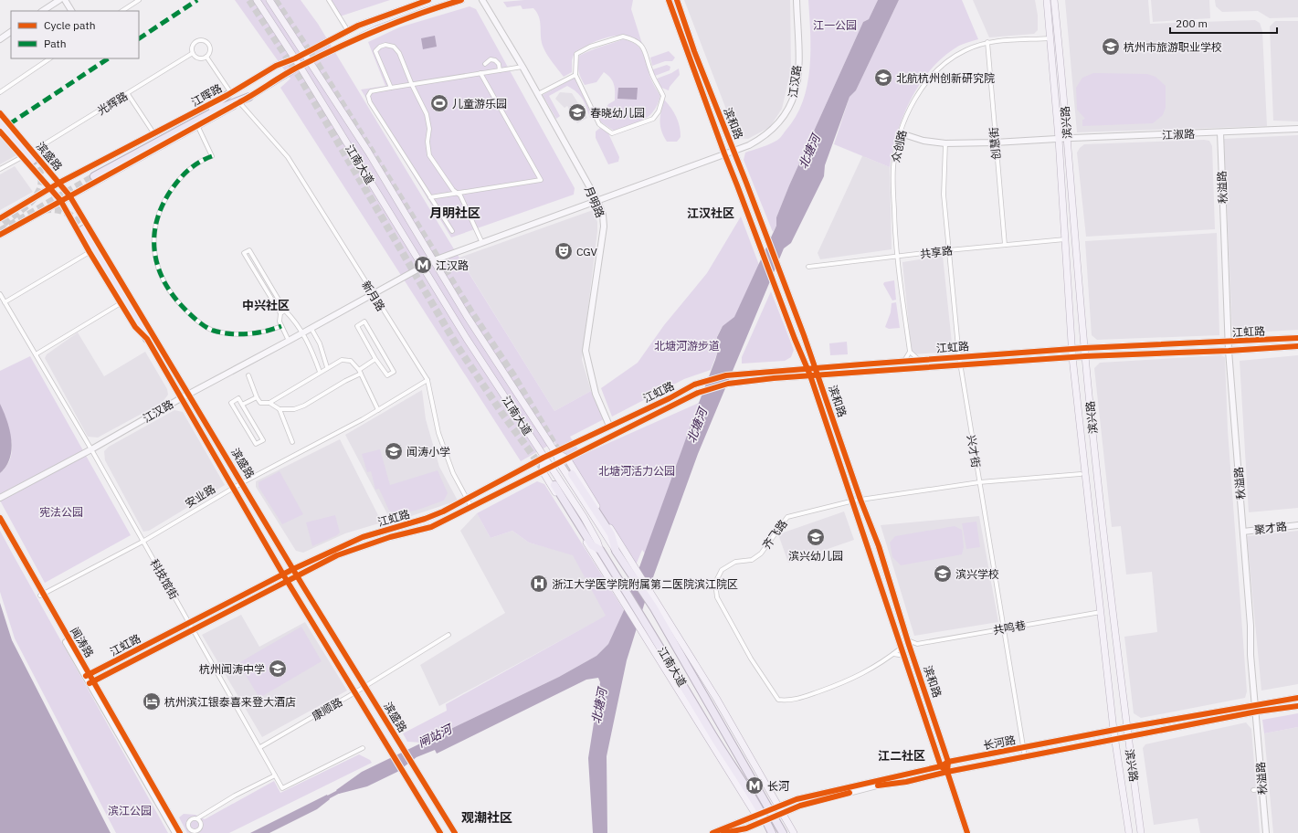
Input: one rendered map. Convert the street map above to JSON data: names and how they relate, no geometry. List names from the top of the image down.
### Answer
{
  "streets": {
    "highway": ["江南大道"],
    "main road": [
      "江汉路",
      "江晖路",
      "滨兴路",
      "滨和路",
      "江淑路",
      "滨盛路",
      "秋溢路",
      "月明路",
      "江虹路",
      "聚才路",
      "闻涛路",
      "长河路"
    ],
    "street": [
      "光辉路",
      "创慧街",
      "众创路",
      "共享路",
      "新月路",
      "兴才街",
      "安业路",
      "齐飞路",
      "科技馆街",
      "共鸣巷",
      "康顺路"
    ]
  },
  "crossings": [
    ["江汉路", "滨和路"],
    ["江汉路", "滨盛路"],
    ["江汉路", "江南大道"],
    ["江汉路", "月明路"],
    ["江汉路", "新月路"],
    ["江汉路", "科技馆街"],
    ["江晖路", "滨盛路"],
    ["江晖路", "江南大道"],
    ["江晖路", "新月路"],
    ["光辉路", "滨盛路"],
    ["滨兴路", "江淑路"],
    ["滨兴路", "众创路"],
    ["滨兴路", "共享路"],
    ["滨兴路", "江虹路"],
    ["滨兴路", "共鸣巷"],
    ["滨兴路", "长河路"],
    ["滨和路", "江虹路"],
    ["滨和路", "齐飞路"],
    ["滨和路", "长河路"],
    ["江淑路", "创慧街"],
    ["江淑路", "众创路"],
    ["江淑路", "秋溢路"],
    ["江淑路", "兴才街"],
    ["创慧街", "众创路"],
    ["创慧街", "共享路"],
    ["众创路", "共享路"],
    ["滨盛路", "江虹路"],
    ["滨盛路", "安业路"],
    ["滨盛路", "康顺路"],
    ["江南大道", "江虹路"],
    ["江南大道", "长河路"],
    ["秋溢路", "江虹路"],
    ["秋溢路", "聚才路"],
    ["秋溢路", "长河路"],
    ["月明路", "江虹路"],
    ["共享路", "兴才街"],
    ["新月路", "江虹路"],
    ["新月路", "安业路"],
    ["江虹路", "兴才街"],
    ["江虹路", "科技馆街"],
    ["江虹路", "闻涛路"],
    ["兴才街", "齐飞路"],
    ["兴才街", "共鸣巷"],
    ["兴才街", "长河路"],
    ["安业路", "科技馆街"],
    ["安业路", "闻涛路"],
    ["科技馆街", "康顺路"]
  ],
  "districts": [
    "月明社区",
    "江汉社区",
    "中兴社区",
    "江二社区",
    "观潮社区"
  ],
  "water": ["北塘河", "闸站河"],
  "parks": [
    "江一公园",
    "北塘河游步道",
    "北塘河活力公园",
    "宪法公园",
    "滨江公园"
  ],
  "places": {
    "school or university": [
      "杭州市旅游职业学校",
      "北航杭州创新研究院",
      "春晓幼儿园",
      "闻涛小学",
      "滨兴幼儿园",
      "滨兴学校",
      "杭州闻涛中学"
    ],
    "sports": ["儿童游乐园"],
    "theatre": ["CGV"],
    "metro station": ["江汉路", "长河"],
    "hospital": ["浙江大学医学院附属第二医院滨江院区"],
    "hotel": ["杭州滨江银泰喜来登大酒店"]
  },
  "legend": ["Cycle path", "Path"],
  "scale_bar": "200 m"
}
